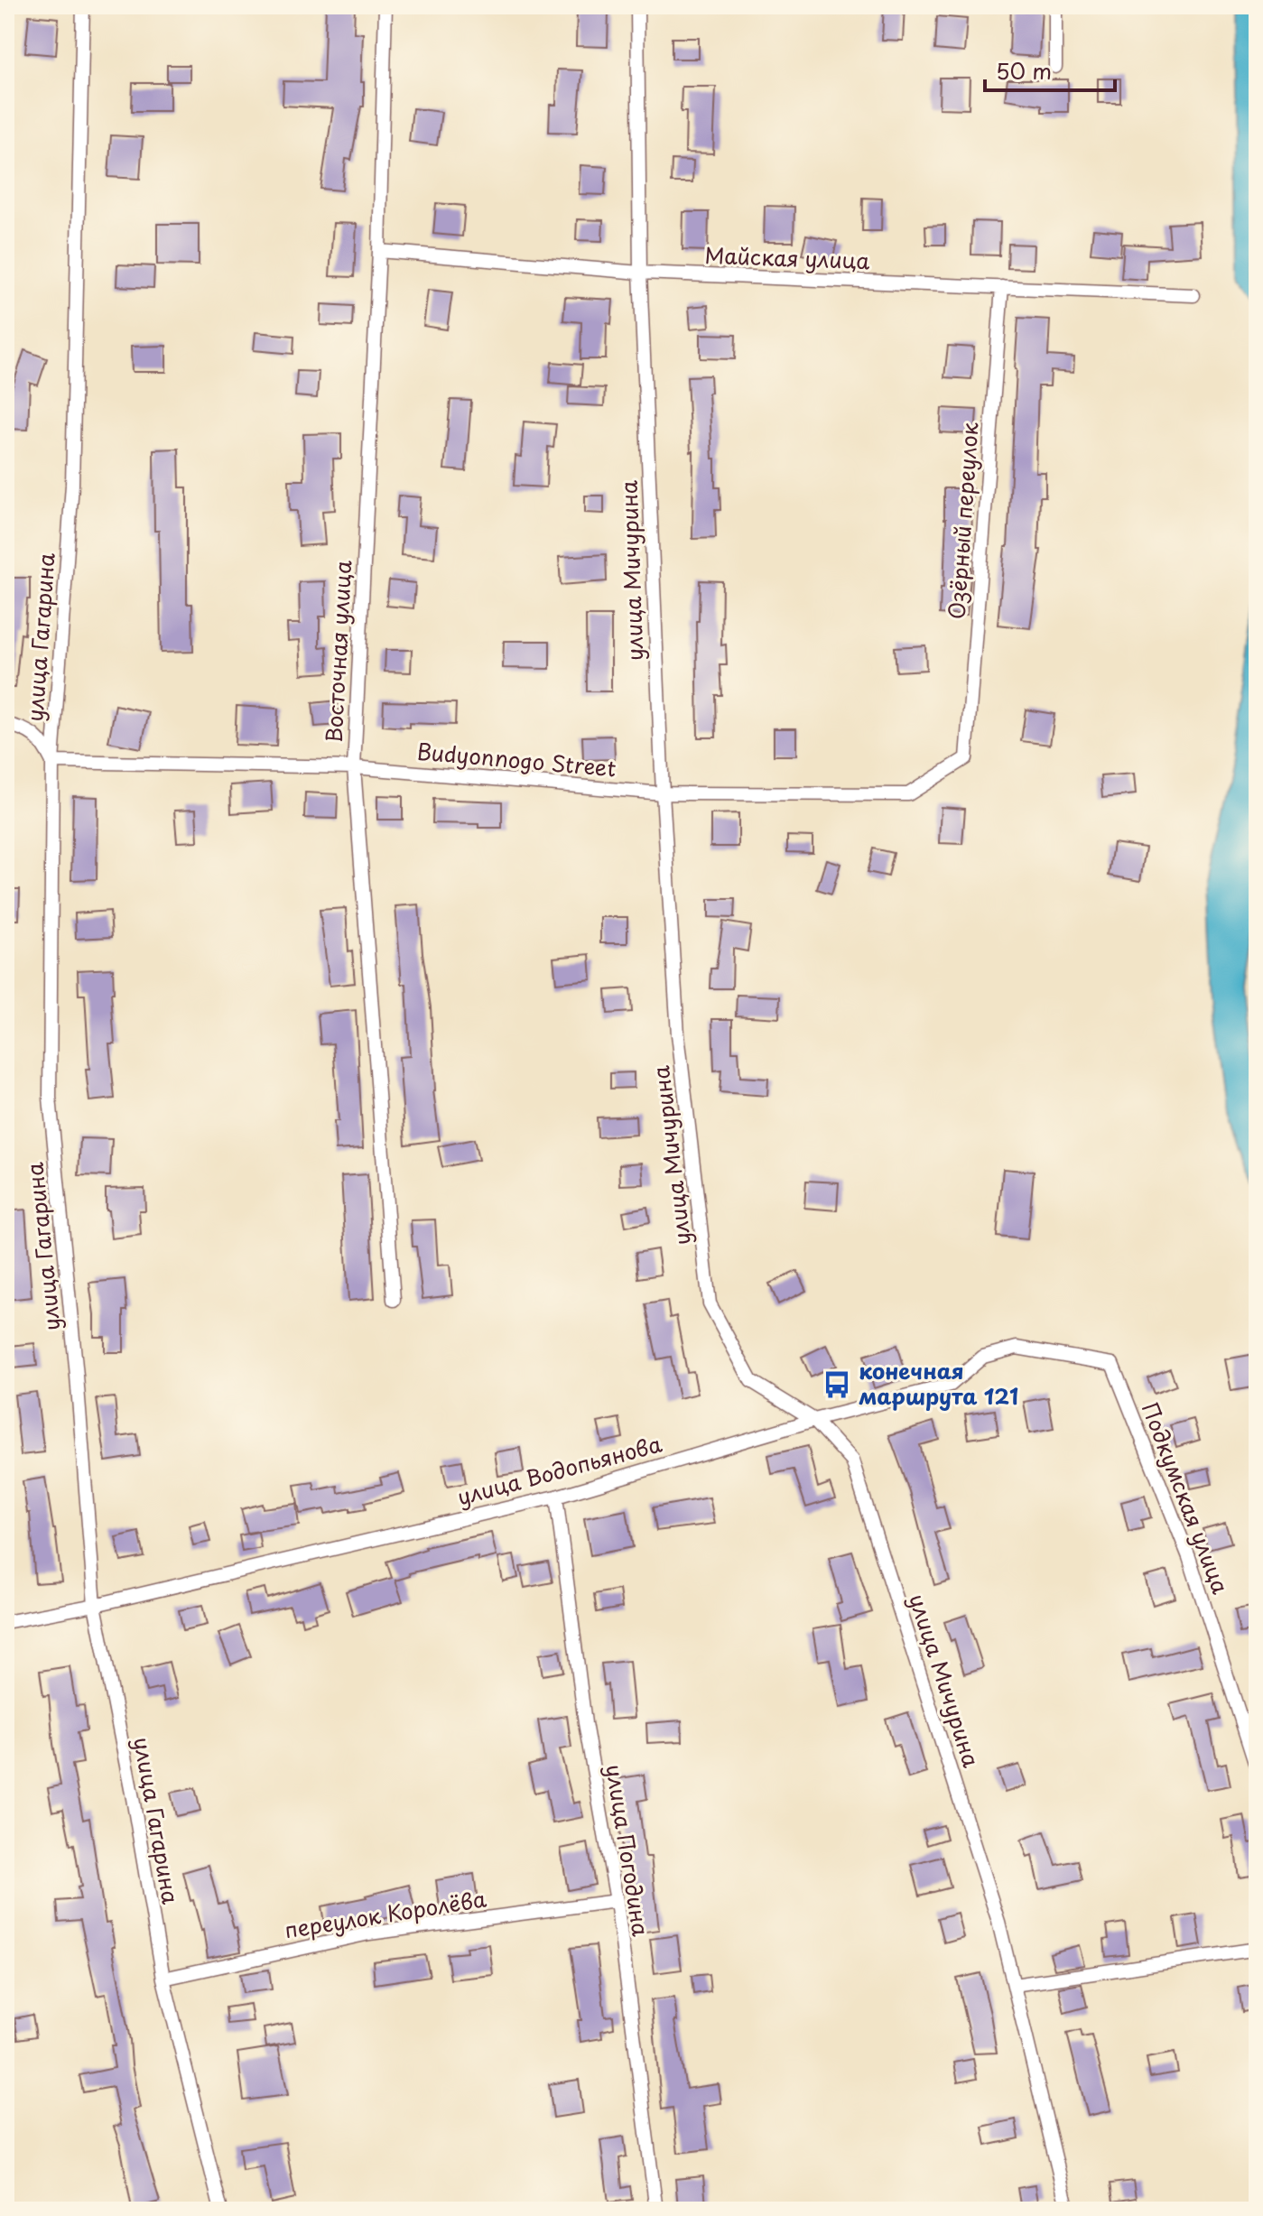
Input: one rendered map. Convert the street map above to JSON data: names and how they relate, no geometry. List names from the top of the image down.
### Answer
{
  "streets": {
    "street": [
      "Майская улица",
      "Озёрный переулок",
      "улица Мичурина",
      "улица Гагарина",
      "Восточная улица",
      "Budyonnogo Street",
      "улица Водопьянова",
      "Подкумская улица",
      "улица Погодина",
      "переулок Королёва"
    ]
  },
  "crossings": [
    ["Майская улица", "Озёрный переулок"],
    ["Майская улица", "улица Мичурина"],
    ["Майская улица", "Восточная улица"],
    ["Озёрный переулок", "Budyonnogo Street"],
    ["улица Мичурина", "Budyonnogo Street"],
    ["улица Мичурина", "улица Водопьянова"],
    ["улица Гагарина", "Budyonnogo Street"],
    ["улица Гагарина", "улица Водопьянова"],
    ["улица Гагарина", "переулок Королёва"],
    ["Восточная улица", "Budyonnogo Street"],
    ["улица Водопьянова", "Подкумская улица"],
    ["улица Водопьянова", "улица Погодина"],
    ["улица Погодина", "переулок Королёва"]
  ],
  "places": {
    "bus stop": ["конечная маршрута 121"]
  },
  "scale_bar": "50 m"
}
